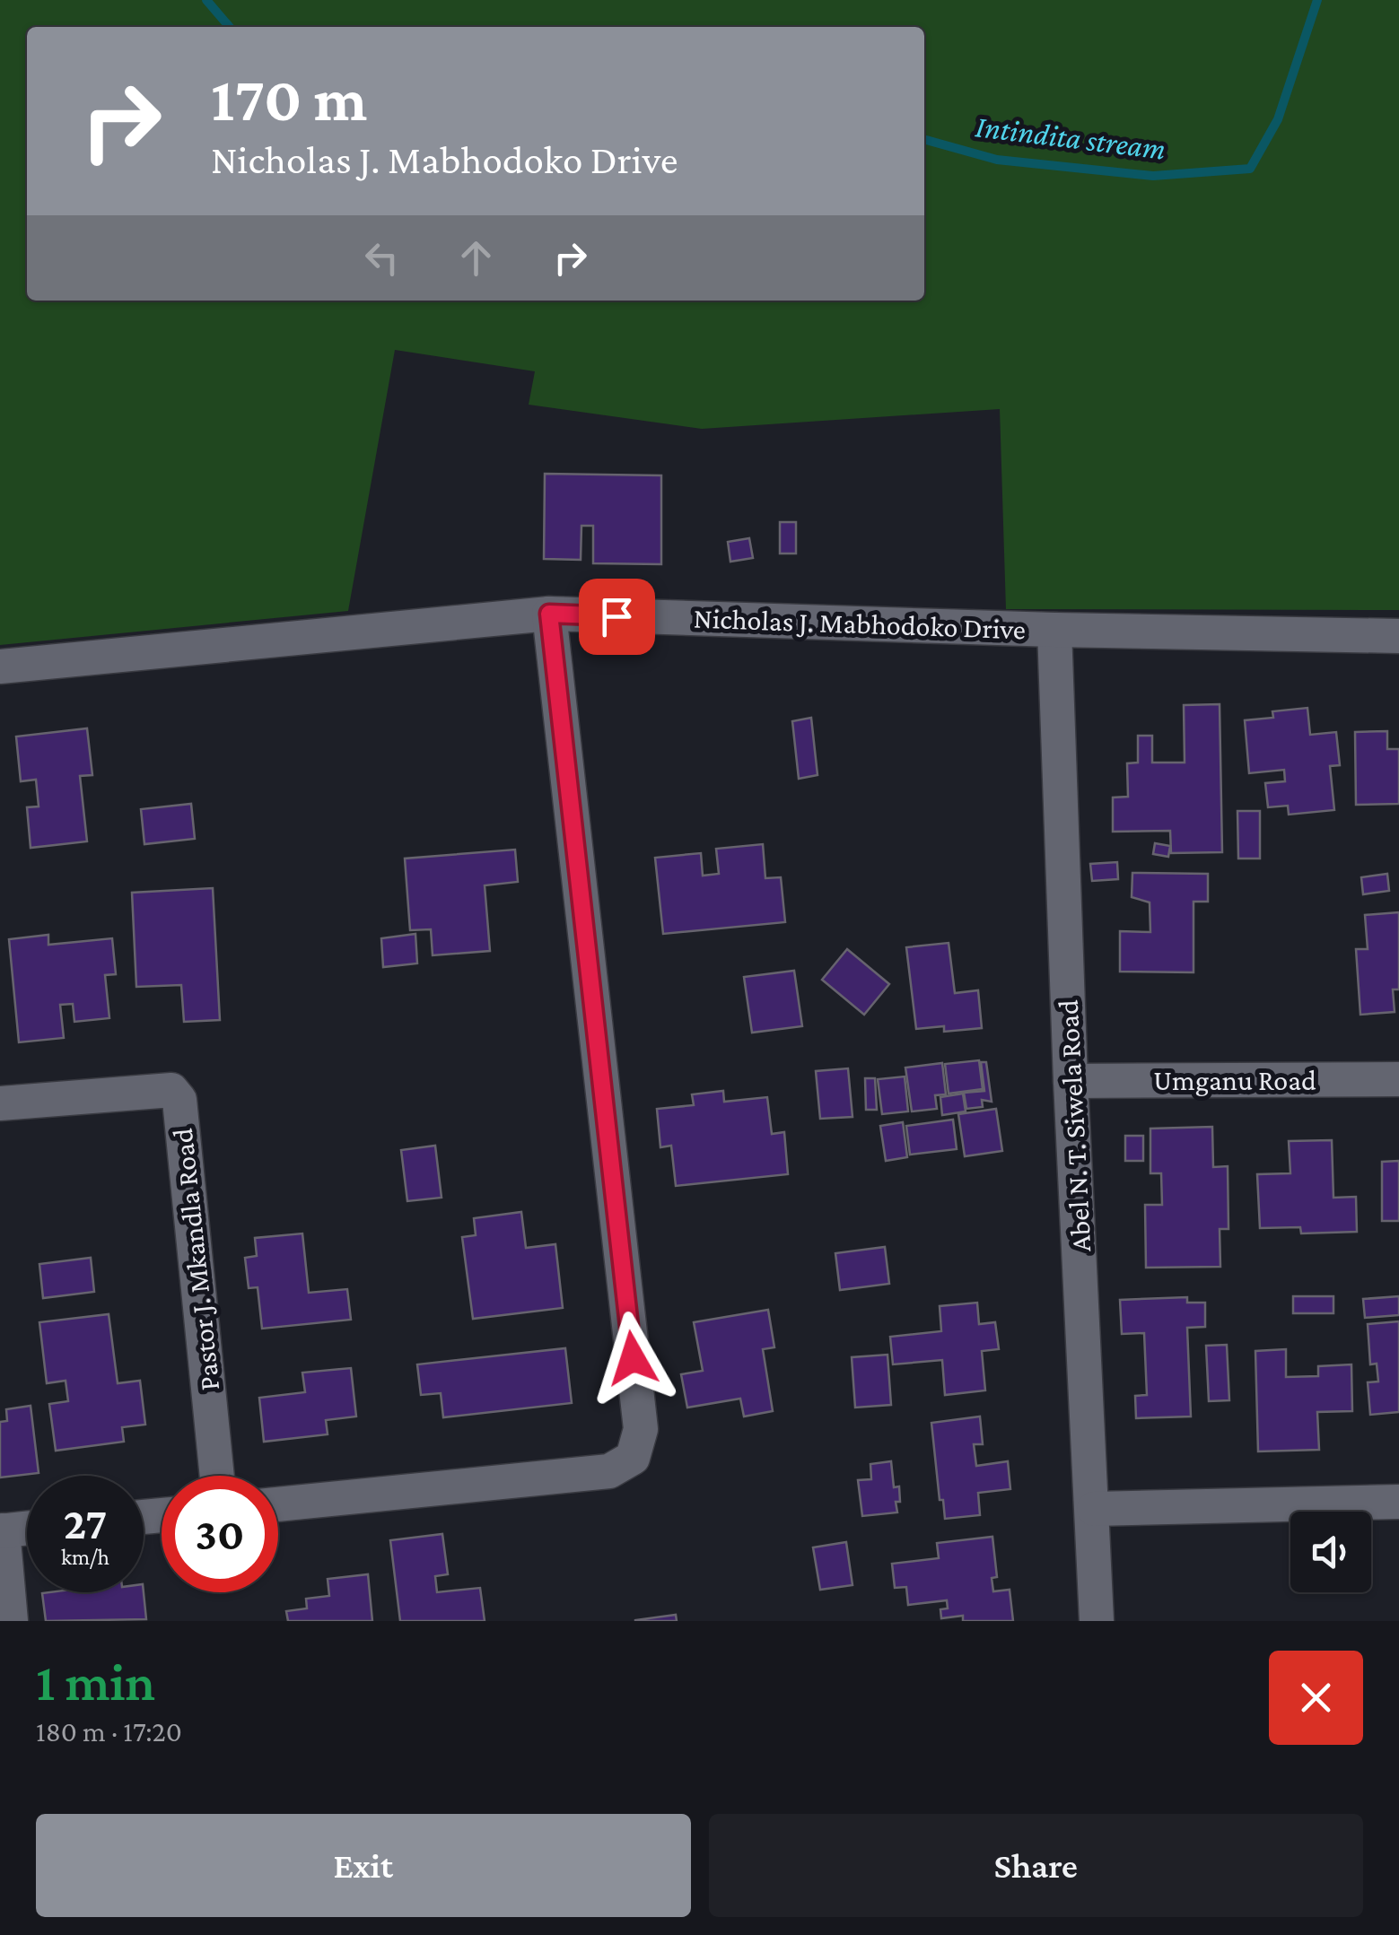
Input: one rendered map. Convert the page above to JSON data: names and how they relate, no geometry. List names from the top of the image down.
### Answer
{
  "streets": {
    "street": [
      "Nicholas J. Mabhodoko Drive",
      "Umganu Road",
      "Abel N. T. Siwela Road",
      "Pastor J. Mkandla Road"
    ]
  },
  "crossings": [
    ["Nicholas J. Mabhodoko Drive", "Abel N. T. Siwela Road"],
    ["Umganu Road", "Abel N. T. Siwela Road"]
  ],
  "water": ["Intindita stream"],
  "page": {
    "turn": ["170 m", "Nicholas J. Mabhodoko Drive"],
    "speed": "27 km/h",
    "limit": "30",
    "heading": ["1 min", "180 m · 17:20"],
    "buttons": ["Exit", "Share"]
  }
}
